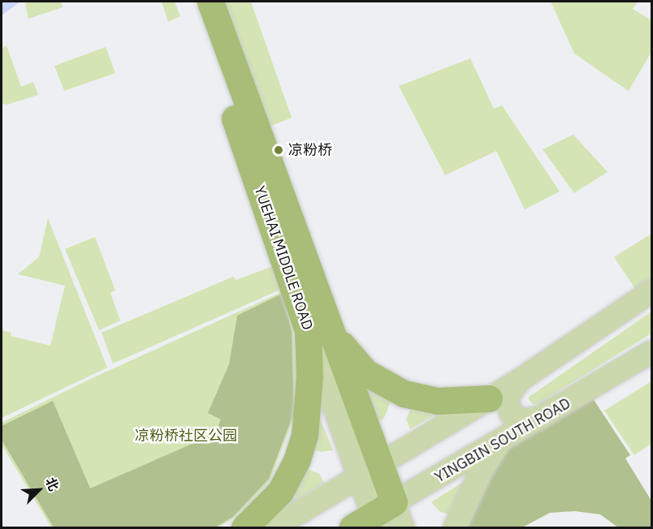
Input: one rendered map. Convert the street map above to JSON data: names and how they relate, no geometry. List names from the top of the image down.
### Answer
{
  "streets": {
    "highway": ["YUEHAI MIDDLE ROAD"],
    "main road": ["YINGBIN SOUTH ROAD"]
  },
  "crossings": [
    ["YUEHAI MIDDLE ROAD", "YINGBIN SOUTH ROAD"]
  ],
  "parks": ["凉粉桥社区公园"],
  "places": ["凉粉桥"],
  "north": "top right"
}
